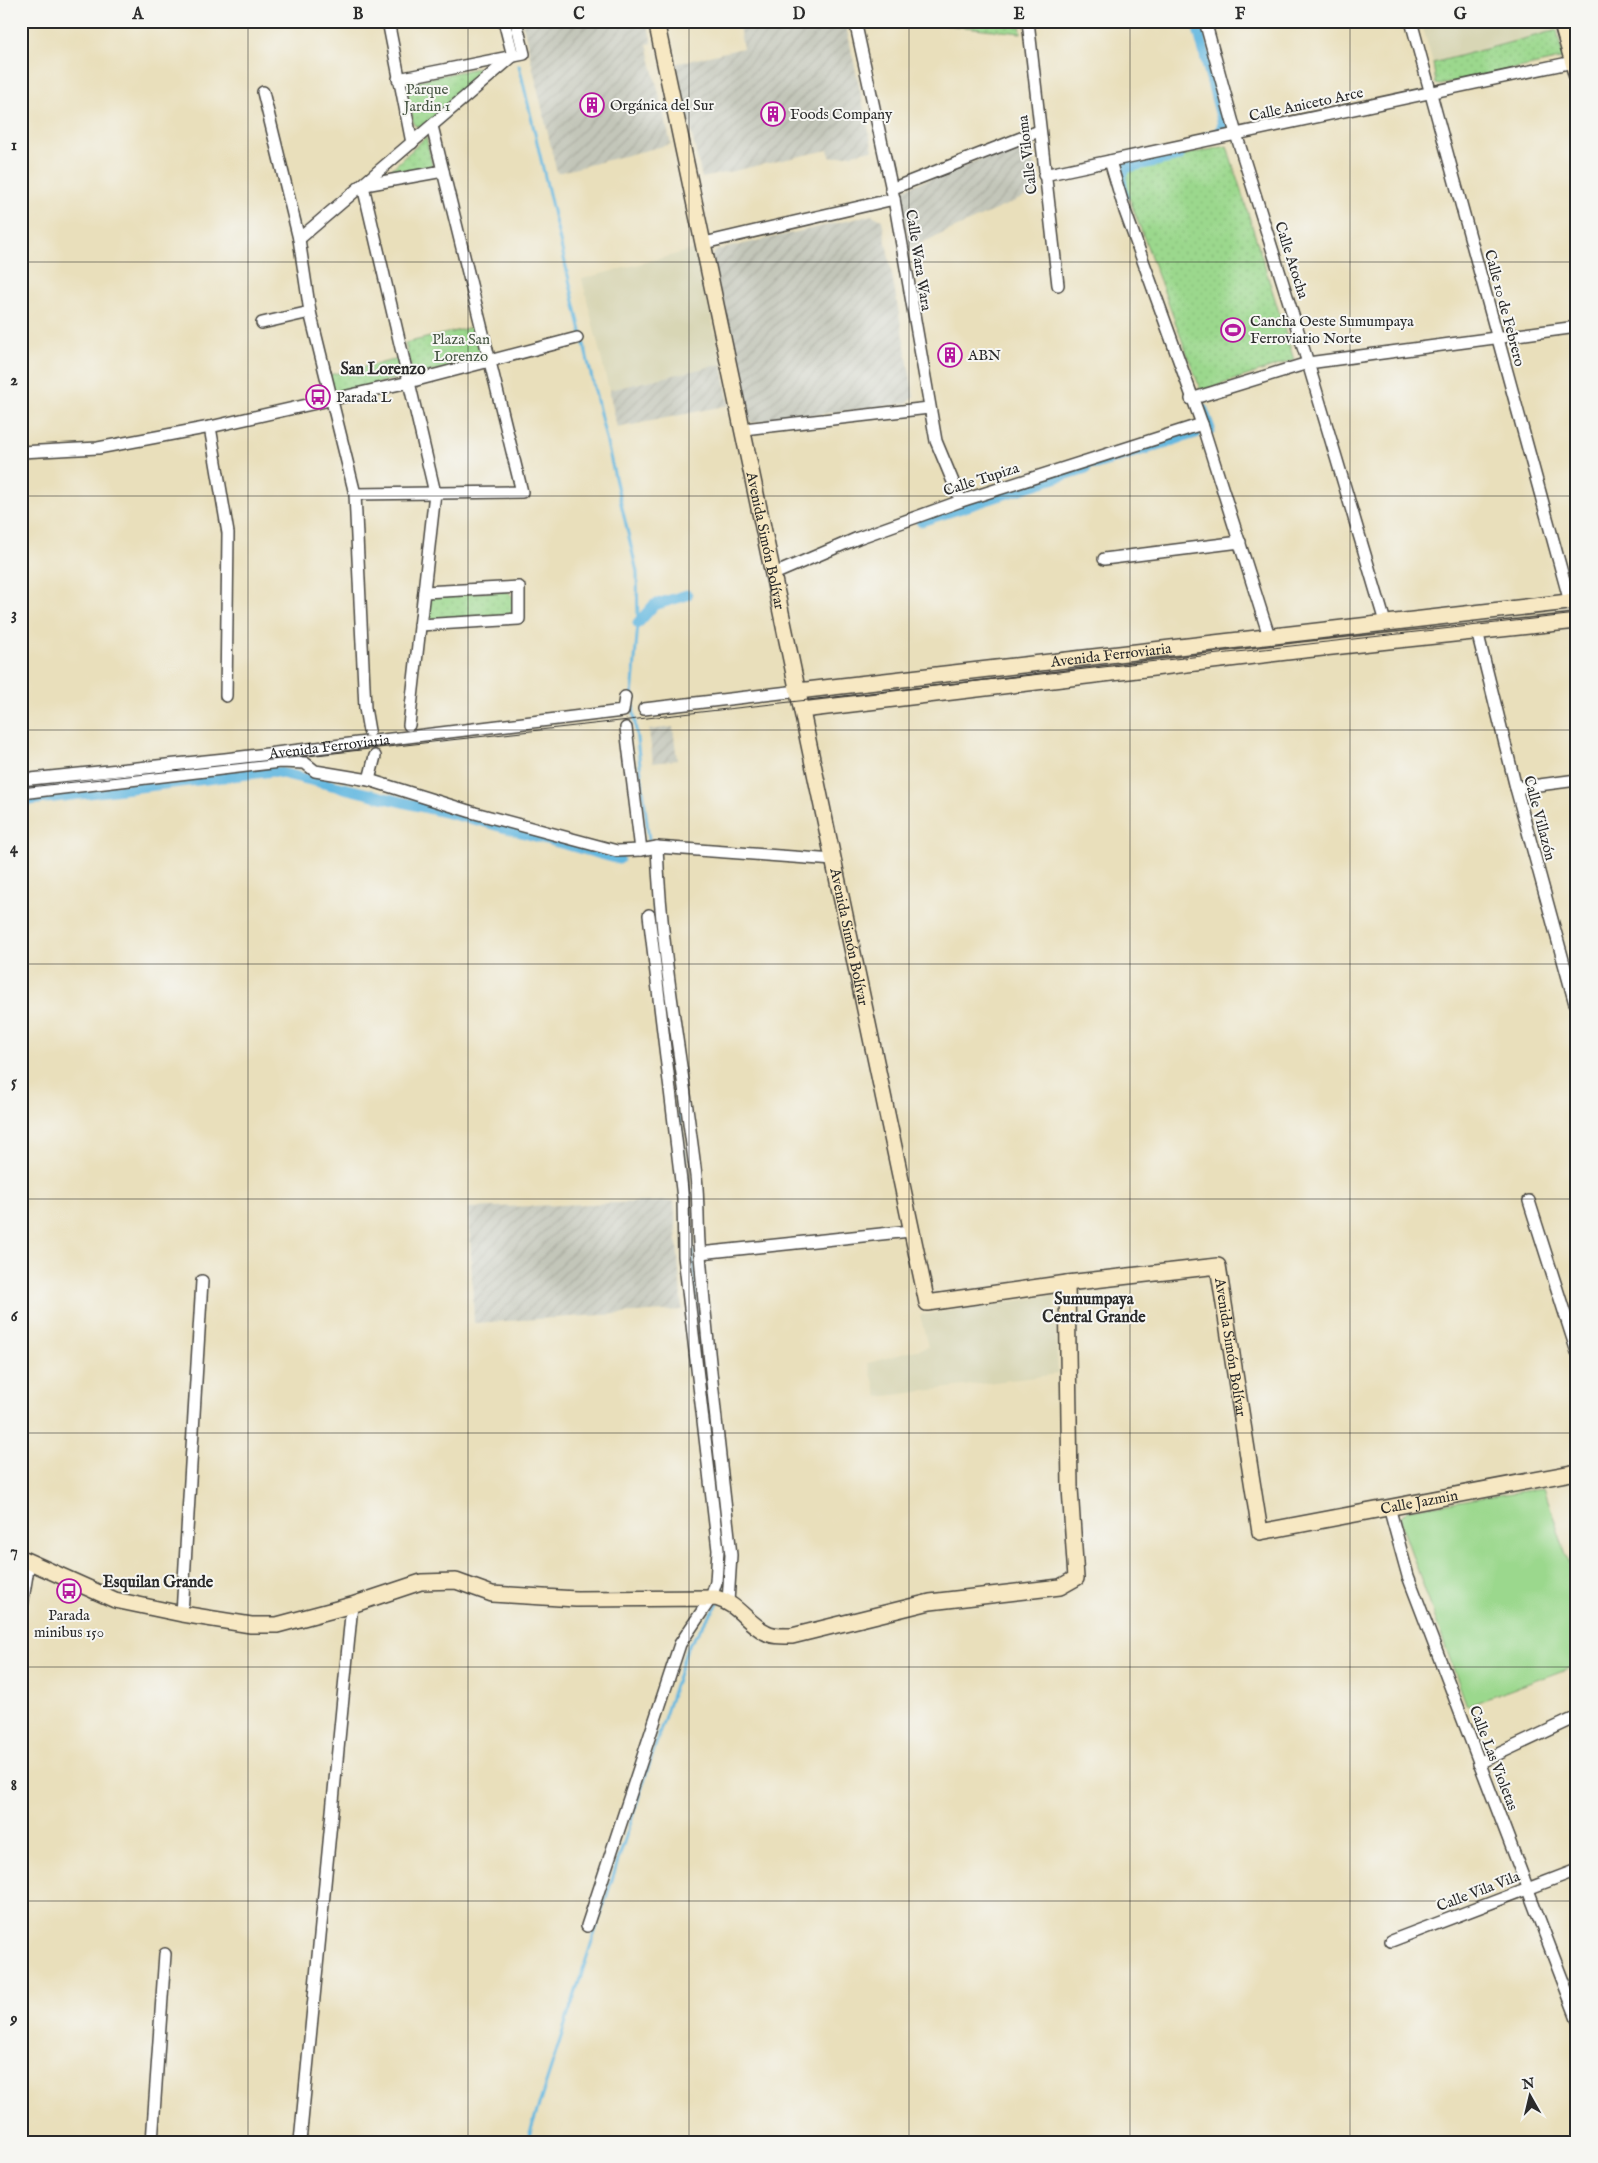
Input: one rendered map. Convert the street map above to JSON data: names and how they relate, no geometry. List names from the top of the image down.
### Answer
{
  "streets": {
    "street": [
      "Calle Aniceto Arce",
      "Calle Viloma",
      "Calle Wara Wara",
      "Calle Atocha",
      "Calle 10 de Febrero",
      "Calle Tupiza",
      "Avenida Simón Bolívar",
      "Avenida Ferroviaria",
      "Calle Villazón",
      "Calle Jazmin",
      "Calle Las Violetas",
      "Calle Vila Vila"
    ]
  },
  "crossings": [
    ["Calle Aniceto Arce", "Calle Viloma"],
    ["Calle Aniceto Arce", "Calle Atocha"],
    ["Calle Aniceto Arce", "Calle 10 de Febrero"],
    ["Calle Wara Wara", "Calle Tupiza"],
    ["Calle Atocha", "Avenida Ferroviaria"],
    ["Calle 10 de Febrero", "Avenida Ferroviaria"],
    ["Calle Tupiza", "Avenida Simón Bolívar"],
    ["Avenida Simón Bolívar", "Avenida Ferroviaria"],
    ["Avenida Simón Bolívar", "Calle Jazmin"],
    ["Avenida Ferroviaria", "Calle Villazón"],
    ["Calle Jazmin", "Calle Las Violetas"],
    ["Calle Las Violetas", "Calle Vila Vila"]
  ],
  "districts": ["San Lorenzo", "Sumumpaya Central Grande", "Esquilan Grande"],
  "parks": ["Parque Jardin 1", "Plaza San Lorenzo"],
  "places": {
    "building": ["Orgánica del Sur", "Foods Company", "ABN"],
    "sports": ["Cancha Oeste Sumumpaya Ferroviario Norte"],
    "bus stop": ["Parada L", "Parada minibus 150"]
  },
  "north": "top",
  "grid": {
    "columns": [
      "A",
      "B",
      "C",
      "D",
      "E",
      "F",
      "G"
    ],
    "rows": [
      "1",
      "2",
      "3",
      "4",
      "5",
      "6",
      "7",
      "8",
      "9"
    ]
  }
}
